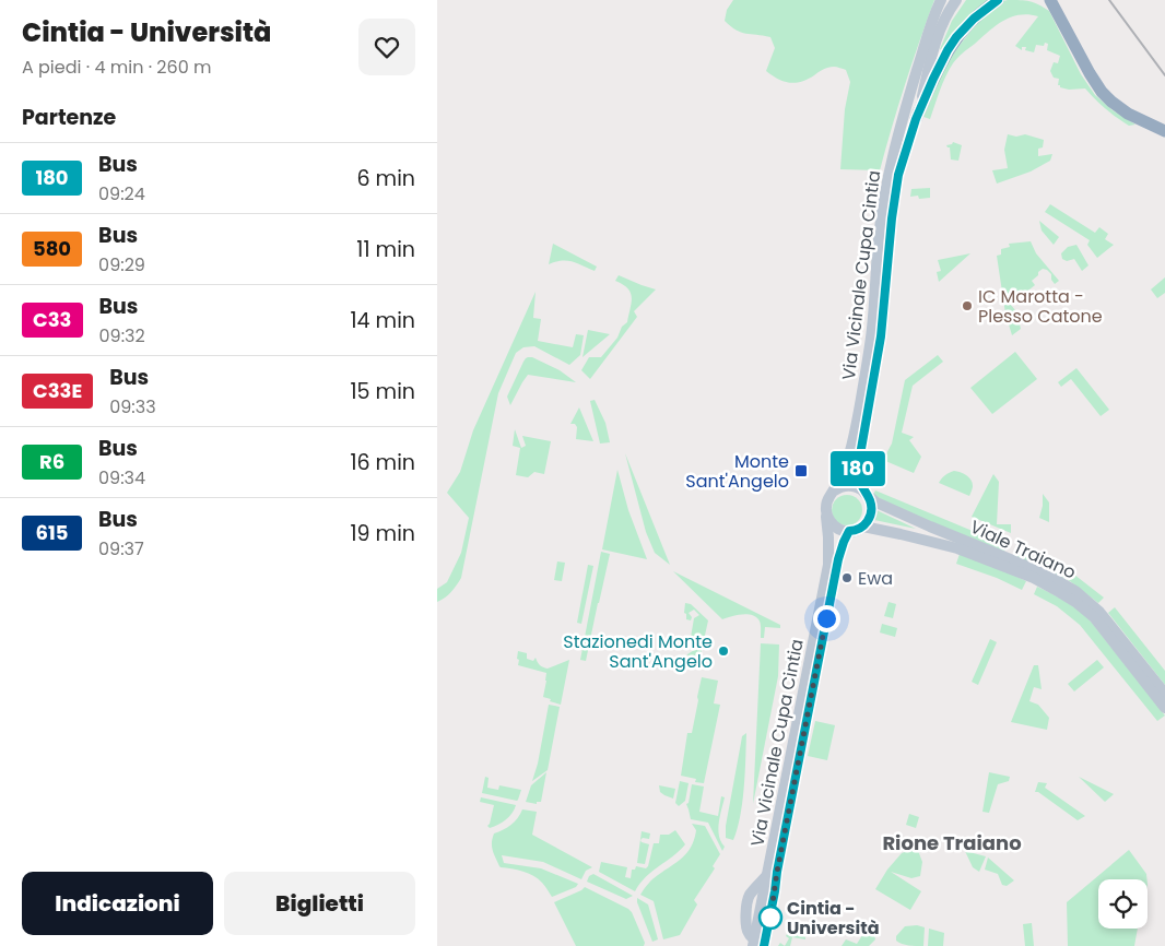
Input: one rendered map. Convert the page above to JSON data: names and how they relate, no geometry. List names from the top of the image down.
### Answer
{
  "streets": {
    "main road": ["Via Vicinale Cupa Cintia", "Viale Traiano"]
  },
  "crossings": [
    ["Via Vicinale Cupa Cintia", "Viale Traiano"]
  ],
  "districts": ["Rione Traiano"],
  "places": {
    "other": [
      "IC Marotta - Plesso Catone",
      "Ewa",
      "Stazionedi Monte Sant'Angelo",
      "Cintia - Università"
    ],
    "transit": ["Monte Sant'Angelo"]
  },
  "lines": ["bus line 180"],
  "page": {
    "heading": [
      ["Cintia - Università", "A piedi · 4 min · 260 m"],
      "Partenze"
    ],
    "on_map": "180",
    "list": [
      {
        "mark": "180",
        "name": "Bus",
        "note": "09:24",
        "value": "6 min"
      },
      {
        "mark": "580",
        "name": "Bus",
        "note": "09:29",
        "value": "11 min"
      },
      {
        "mark": "C33",
        "name": "Bus",
        "note": "09:32",
        "value": "14 min"
      },
      {
        "mark": "C33E",
        "name": "Bus",
        "note": "09:33",
        "value": "15 min"
      },
      {
        "mark": "R6",
        "name": "Bus",
        "note": "09:34",
        "value": "16 min"
      },
      {
        "mark": "615",
        "name": "Bus",
        "note": "09:37",
        "value": "19 min"
      }
    ],
    "buttons": ["Indicazioni", "Biglietti"]
  }
}
